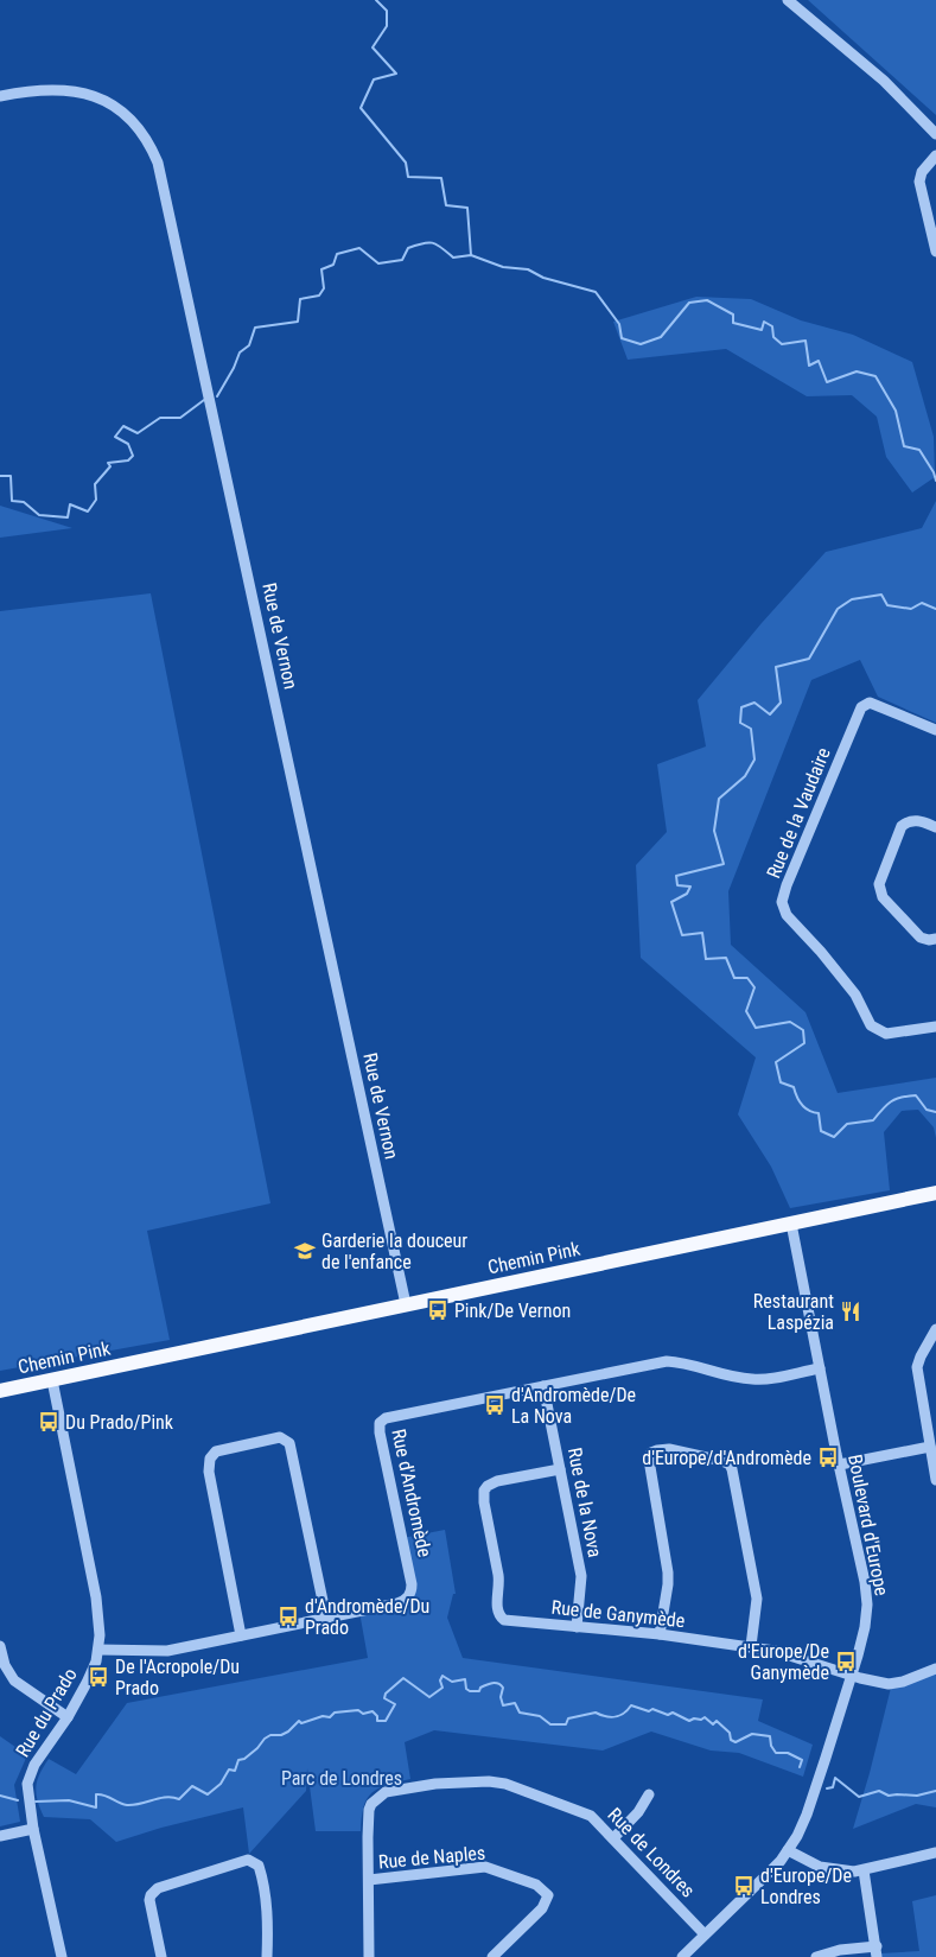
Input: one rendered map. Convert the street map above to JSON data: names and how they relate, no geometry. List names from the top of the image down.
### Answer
{
  "streets": {
    "main road": ["Chemin Pink"],
    "street": [
      "Rue de Vernon",
      "Rue de la Vaudaire",
      "Rue d'Andromède",
      "Rue de la Nova",
      "Boulevard d'Europe",
      "Rue de Ganymède",
      "Rue du Prado",
      "Rue de Londres",
      "Rue de Naples"
    ]
  },
  "crossings": [
    ["Rue de Vernon", "Chemin Pink"],
    ["Chemin Pink", "Boulevard d'Europe"],
    ["Chemin Pink", "Rue du Prado"],
    ["Rue d'Andromède", "Rue de la Nova"],
    ["Rue d'Andromède", "Boulevard d'Europe"],
    ["Rue d'Andromède", "Rue du Prado"],
    ["Rue de la Nova", "Rue de Ganymède"],
    ["Boulevard d'Europe", "Rue de Ganymède"],
    ["Boulevard d'Europe", "Rue de Londres"],
    ["Rue de Londres", "Rue de Naples"]
  ],
  "parks": ["Parc de Londres"],
  "places": {
    "school or university": ["Garderie la douceur de l'enfance"],
    "bus stop": [
      "Pink/De Vernon",
      "d'Andromède/De La Nova",
      "Du Prado/Pink",
      "d'Europe/d'Andromède",
      "d'Andromède/Du Prado",
      "d'Europe/De Ganymède",
      "De l'Acropole/Du Prado",
      "d'Europe/De Londres"
    ],
    "restaurant": ["Restaurant Laspézia"]
  }
}
